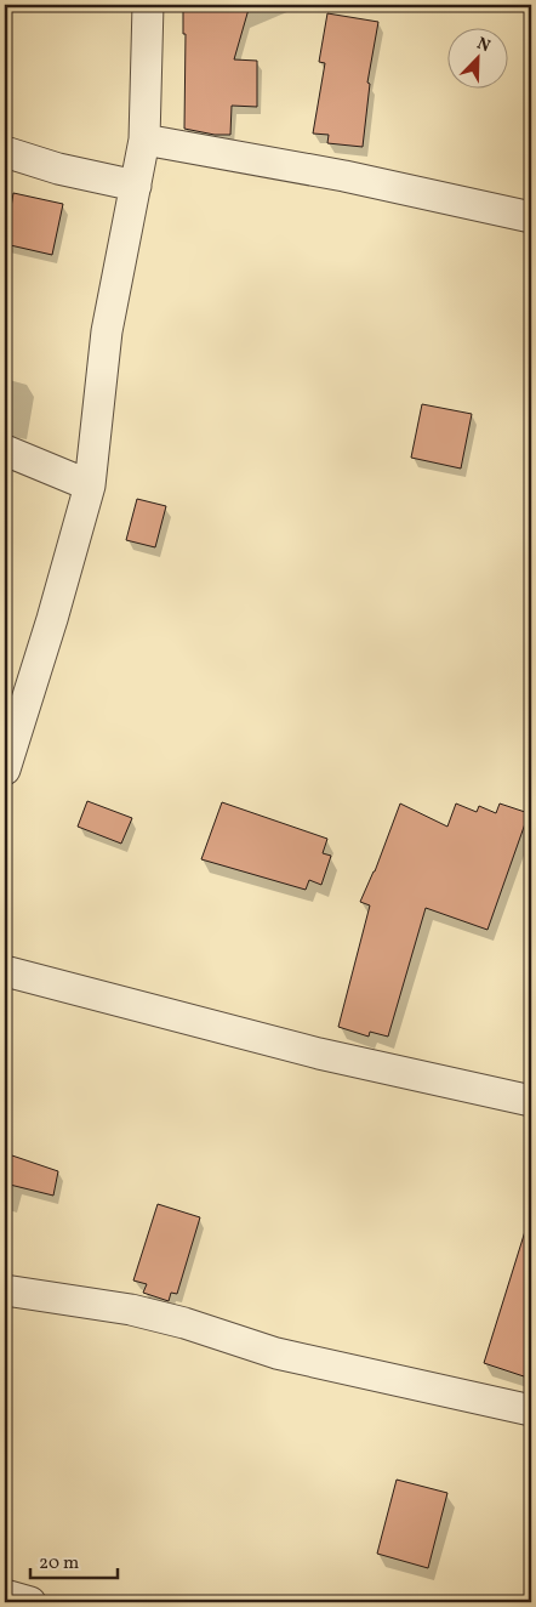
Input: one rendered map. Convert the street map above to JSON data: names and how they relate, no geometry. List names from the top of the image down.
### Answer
{
  "scale_bar": "20 m",
  "north": "top right"
}
